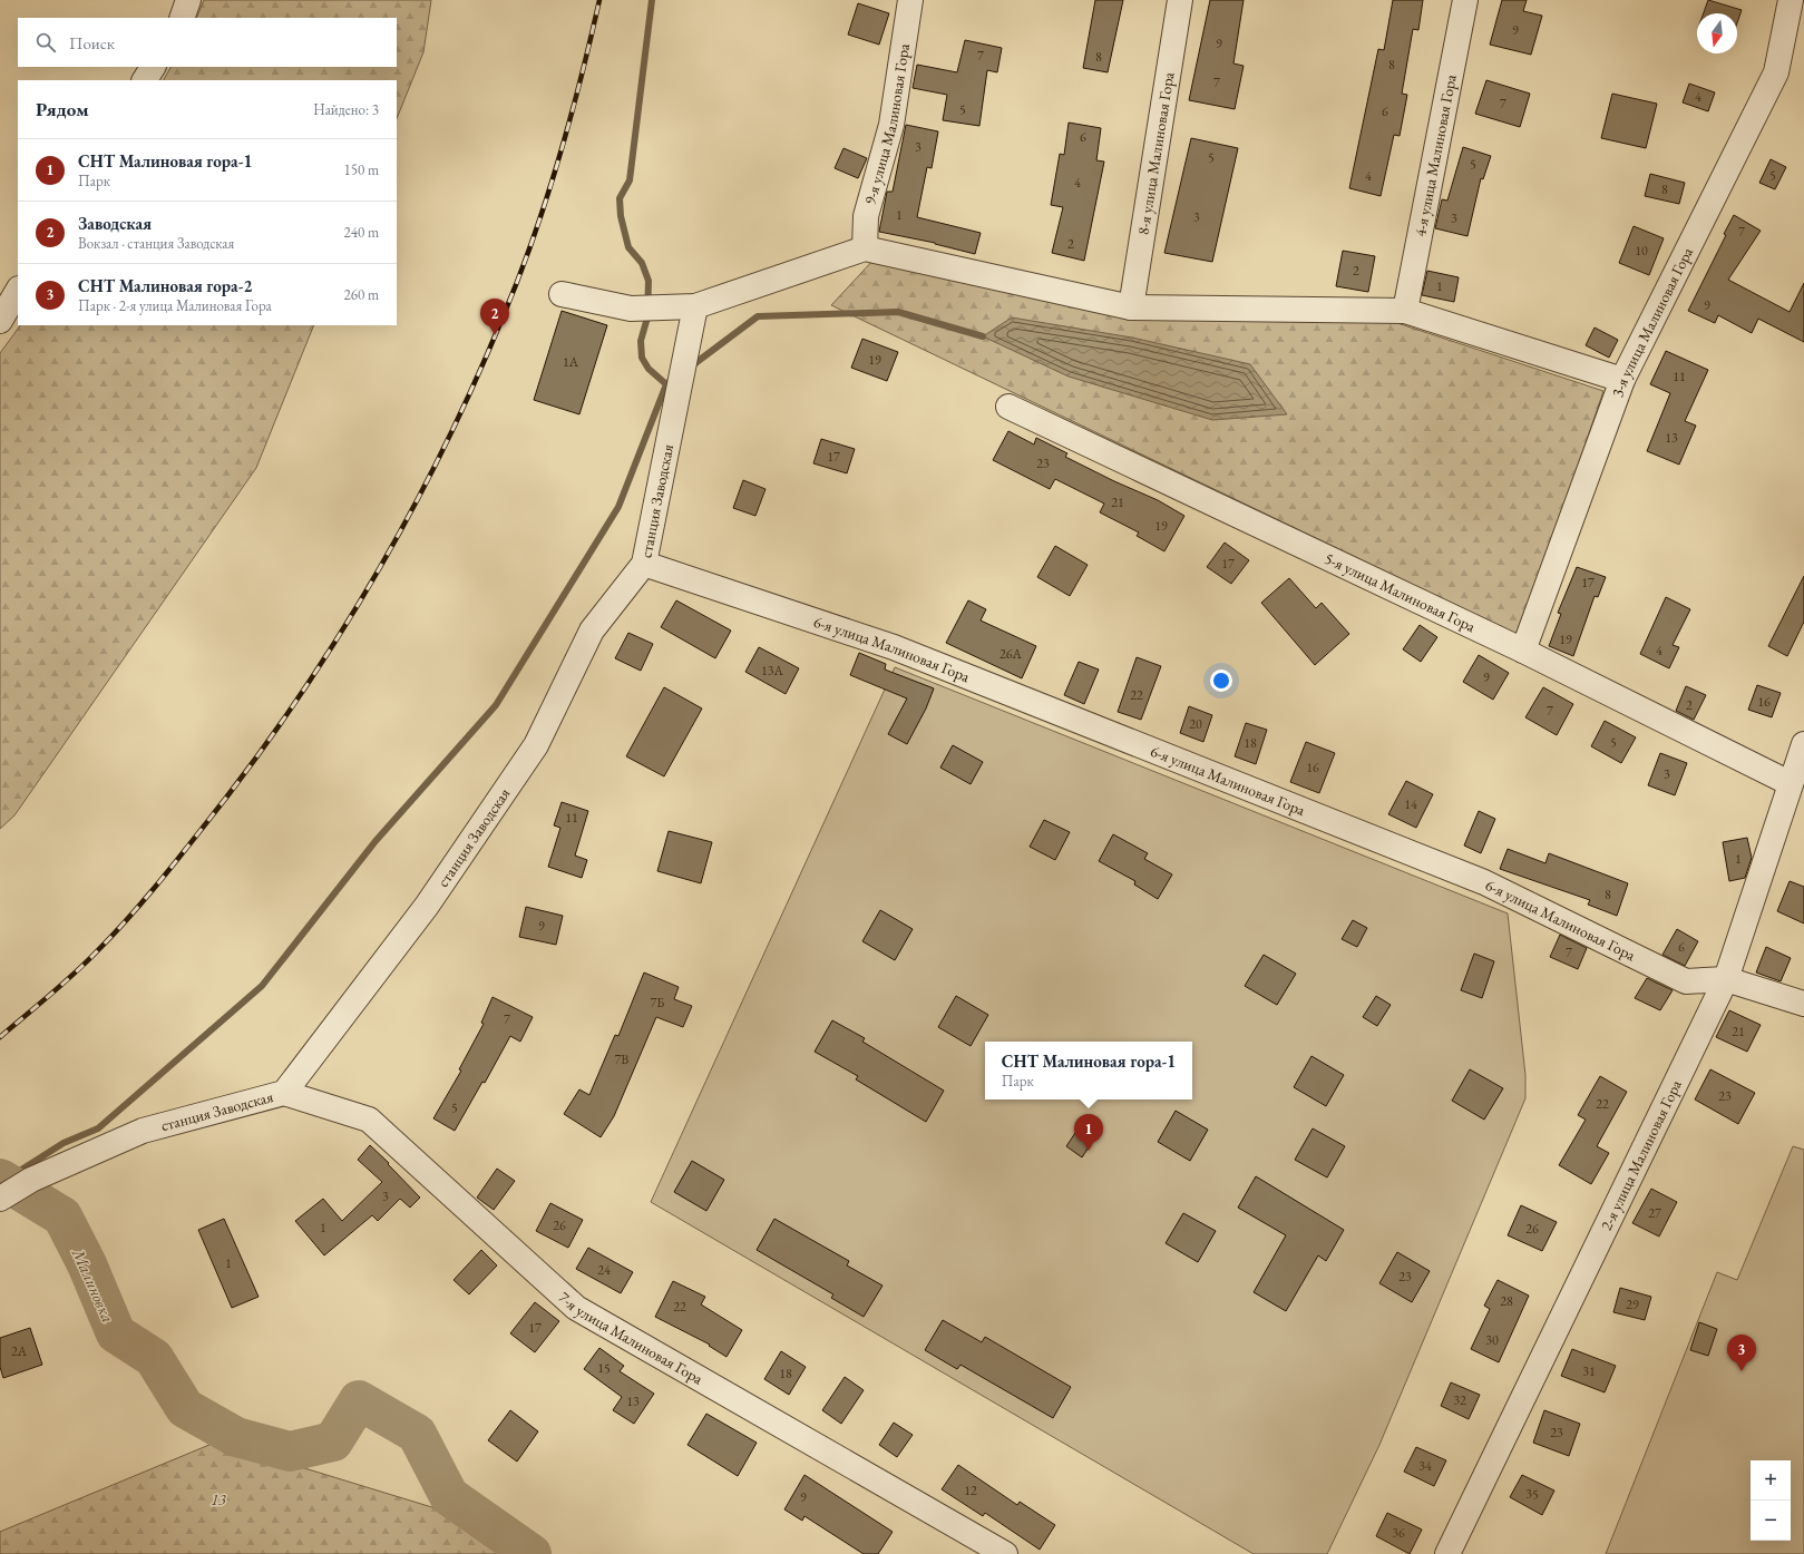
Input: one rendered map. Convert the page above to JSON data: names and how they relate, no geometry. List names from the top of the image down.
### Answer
{
  "streets": {
    "street": [
      "9-я улица Малиновая Гора",
      "8-я улица Малиновая Гора",
      "4-я улица Малиновая Гора",
      "3-я улица Малиновая Гора",
      "станция Заводская",
      "5-я улица Малиновая Гора",
      "6-я улица Малиновая Гора",
      "2-я улица Малиновая Гора",
      "7-я улица Малиновая Гора"
    ]
  },
  "crossings": [
    ["3-я улица Малиновая Гора", "5-я улица Малиновая Гора"],
    ["станция Заводская", "6-я улица Малиновая Гора"],
    ["станция Заводская", "7-я улица Малиновая Гора"],
    ["5-я улица Малиновая Гора", "2-я улица Малиновая Гора"],
    ["6-я улица Малиновая Гора", "2-я улица Малиновая Гора"]
  ],
  "water": ["Малиновка"],
  "parks": ["13"],
  "house_numbers": [
    "9",
    "9",
    "7",
    "8",
    "8",
    "7",
    "4",
    "7",
    "5",
    "6",
    "6",
    "3",
    "5",
    "5",
    "5",
    "4",
    "4",
    "8",
    "1",
    "3",
    "3",
    "7",
    "2",
    "10",
    "2",
    "1",
    "9",
    "19",
    "1А",
    "11",
    "13",
    "17",
    "23",
    "21",
    "19",
    "17",
    "17",
    "19",
    "4",
    "26А",
    "13А",
    "9",
    "22",
    "16",
    "2",
    "7",
    "20",
    "5",
    "18",
    "16",
    "3",
    "14",
    "11",
    "1",
    "8",
    "9",
    "6",
    "7",
    "7Б",
    "7",
    "21",
    "7В",
    "23",
    "22",
    "5",
    "3",
    "27",
    "26",
    "1",
    "26",
    "1",
    "24",
    "23",
    "28",
    "29",
    "22",
    "17",
    "30",
    "2А",
    "15",
    "31",
    "18",
    "32",
    "13",
    "23",
    "34",
    "12",
    "35",
    "9",
    "36"
  ],
  "north": "bottom",
  "page": {
    "search": "Поиск",
    "heading": ["Рядом", "Найдено: 3"],
    "list": [
      {
        "mark": "1",
        "name": "СНТ Малиновая гора-1",
        "note": "Парк",
        "value": "150 m"
      },
      {
        "mark": "2",
        "name": "Заводская",
        "note": "Вокзал · станция Заводская",
        "value": "240 m"
      },
      {
        "mark": "3",
        "name": "СНТ Малиновая гора-2",
        "note": "Парк · 2-я улица Малиновая Гора",
        "value": "260 m"
      }
    ],
    "pins": ["2", "1", "3"],
    "popup": ["СНТ Малиновая гора-1", "Парк"],
    "map_buttons": ["+", "−"]
  }
}
